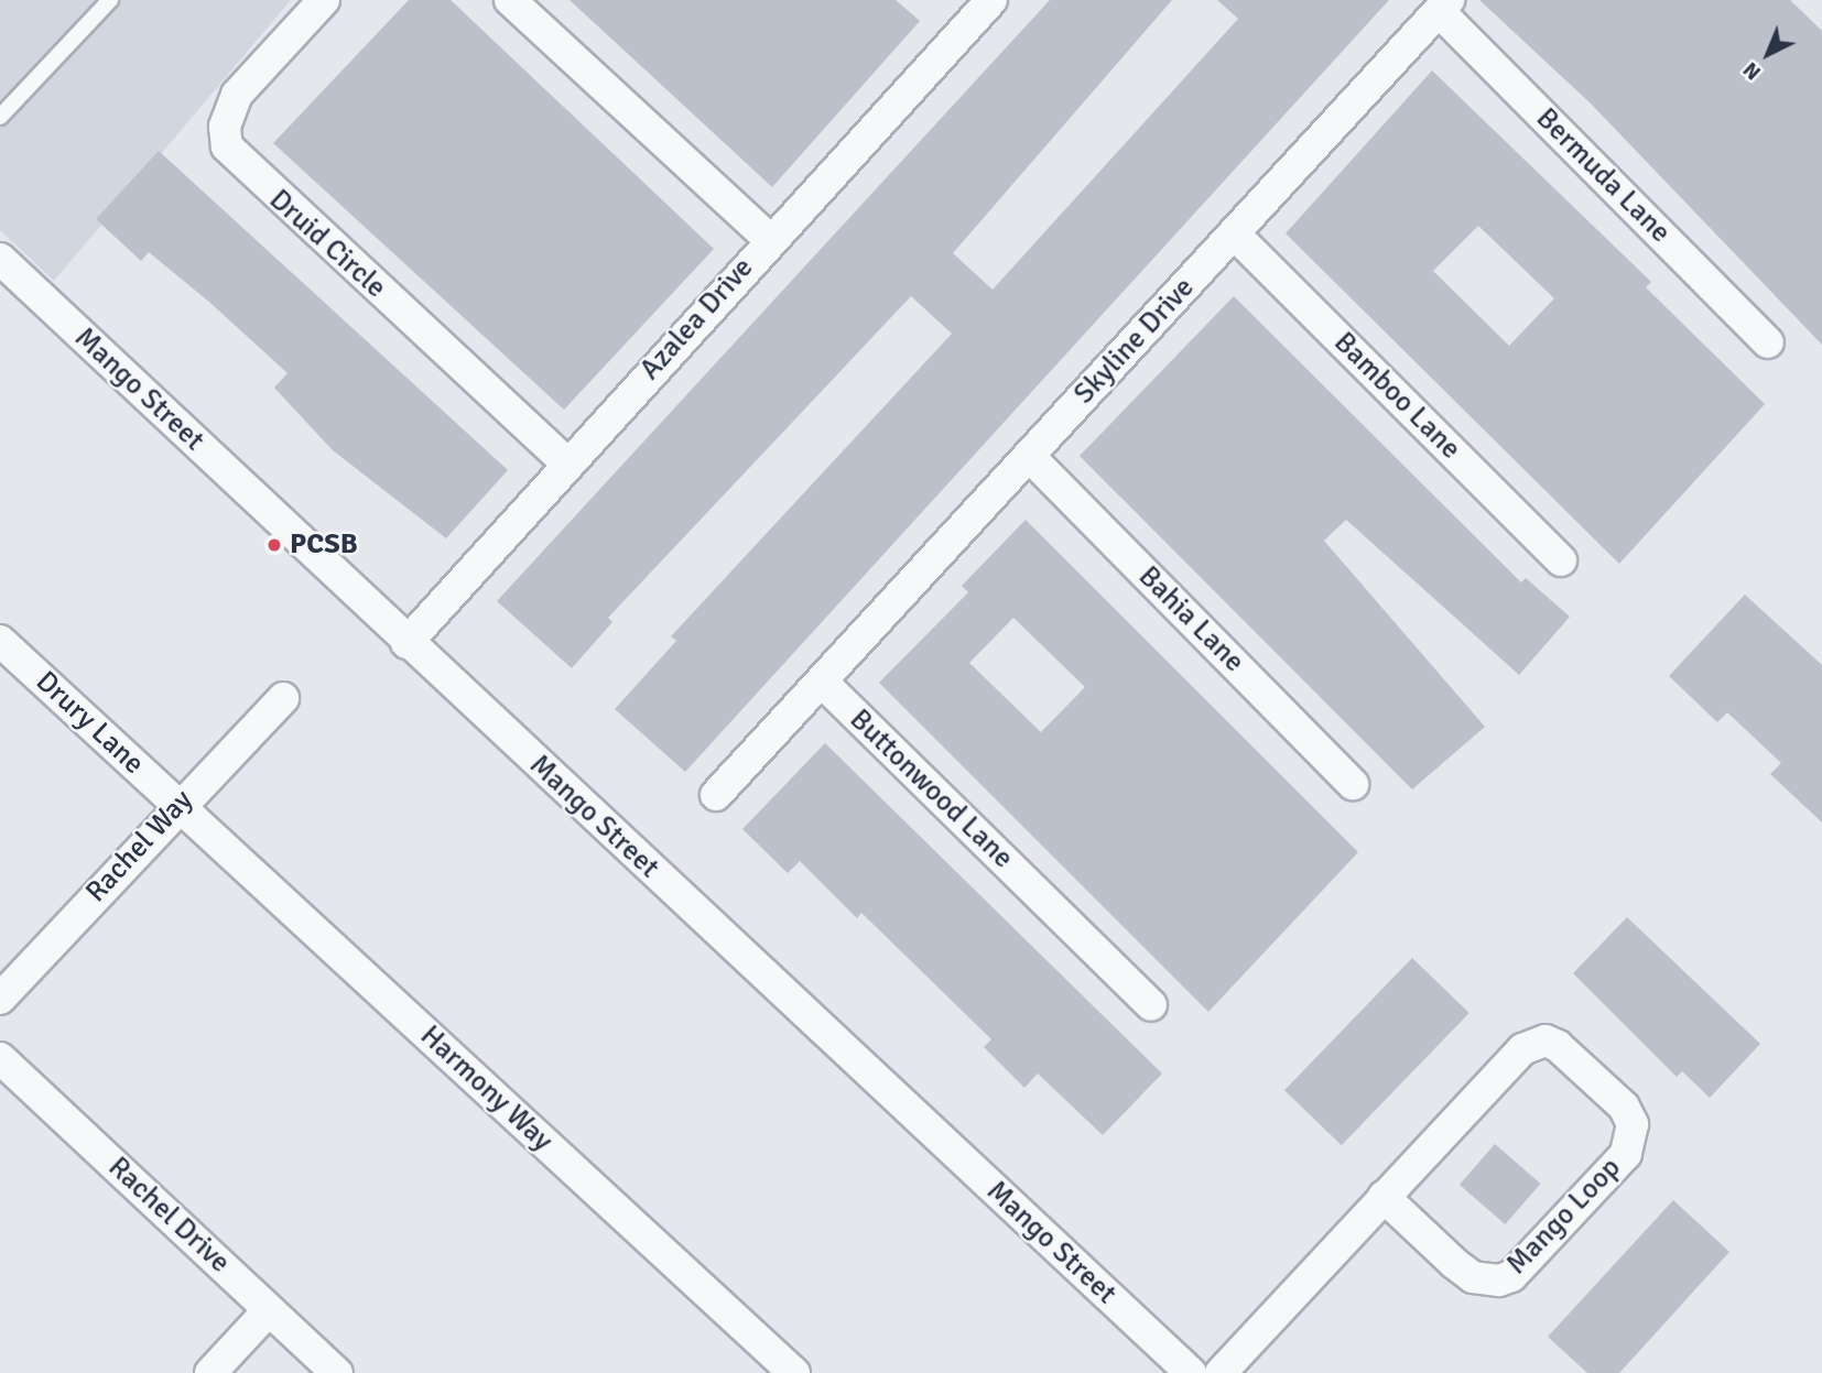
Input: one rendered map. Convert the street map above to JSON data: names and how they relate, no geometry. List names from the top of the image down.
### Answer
{
  "streets": {
    "street": [
      "Bermuda Lane",
      "Druid Circle",
      "Azalea Drive",
      "Skyline Drive",
      "Mango Street",
      "Bamboo Lane",
      "Bahia Lane",
      "Drury Lane",
      "Buttonwood Lane",
      "Rachel Way",
      "Harmony Way",
      "Rachel Drive",
      "Mango Loop"
    ]
  },
  "crossings": [
    ["Bermuda Lane", "Skyline Drive"],
    ["Druid Circle", "Azalea Drive"],
    ["Azalea Drive", "Mango Street"],
    ["Skyline Drive", "Bamboo Lane"],
    ["Skyline Drive", "Bahia Lane"],
    ["Skyline Drive", "Buttonwood Lane"],
    ["Drury Lane", "Rachel Way"],
    ["Drury Lane", "Harmony Way"],
    ["Rachel Way", "Harmony Way"]
  ],
  "places": ["PCSB"],
  "north": "bottom left"
}
